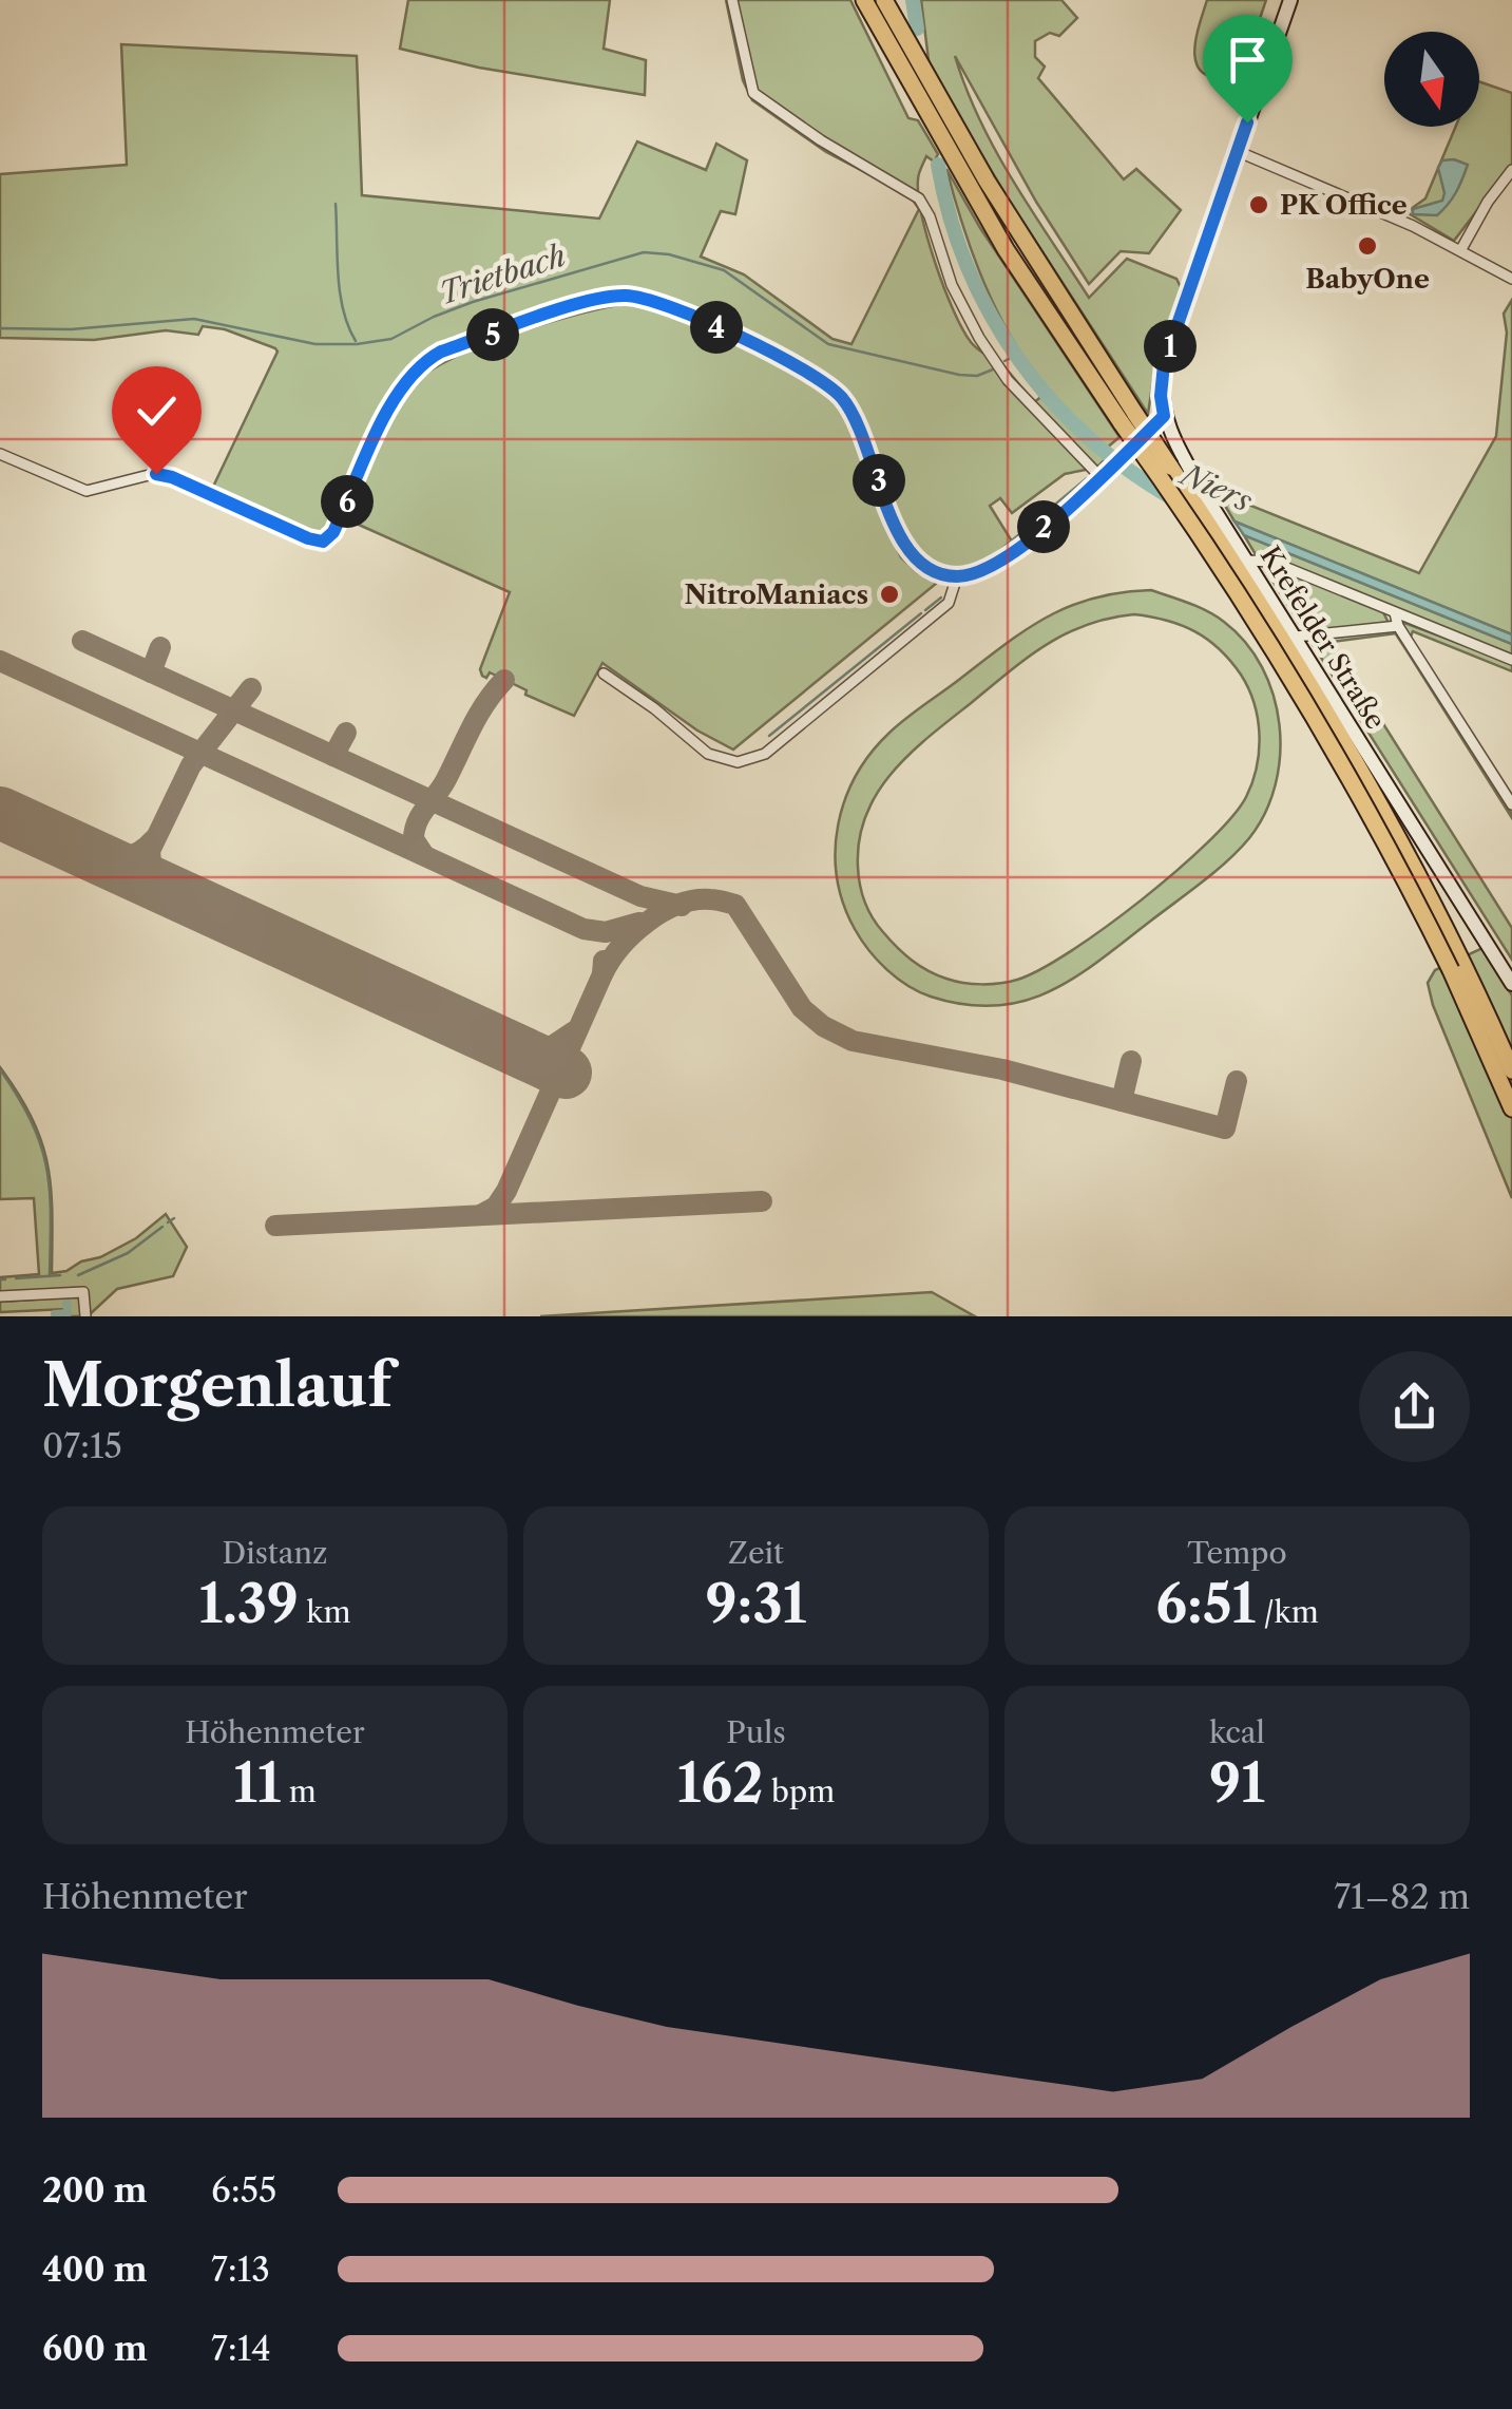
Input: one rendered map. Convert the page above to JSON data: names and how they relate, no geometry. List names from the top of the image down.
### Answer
{
  "streets": {
    "street": ["Krefelder Straße"]
  },
  "water": ["Trietbach", "Niers"],
  "places": ["PK Office", "BabyOne", "NitroManiacs"],
  "north": "bottom",
  "page": {
    "pins": [
      "4",
      "5",
      "1",
      "3",
      "6",
      "2"
    ],
    "heading": ["Morgenlauf", "07:15"],
    "stats": [
      ["Distanz", "1.39 km"],
      ["Zeit", "9:31"],
      ["Tempo", "6:51 /km"],
      ["Höhenmeter", "11 m"],
      ["Puls", "162 bpm"],
      ["kcal", "91"]
    ],
    "chart": ["Höhenmeter", "71–82 m"],
    "list": [
      {
        "name": "200 m",
        "note": "6:55"
      },
      {
        "name": "400 m",
        "note": "7:13"
      },
      {
        "name": "600 m",
        "note": "7:14"
      }
    ]
  }
}
